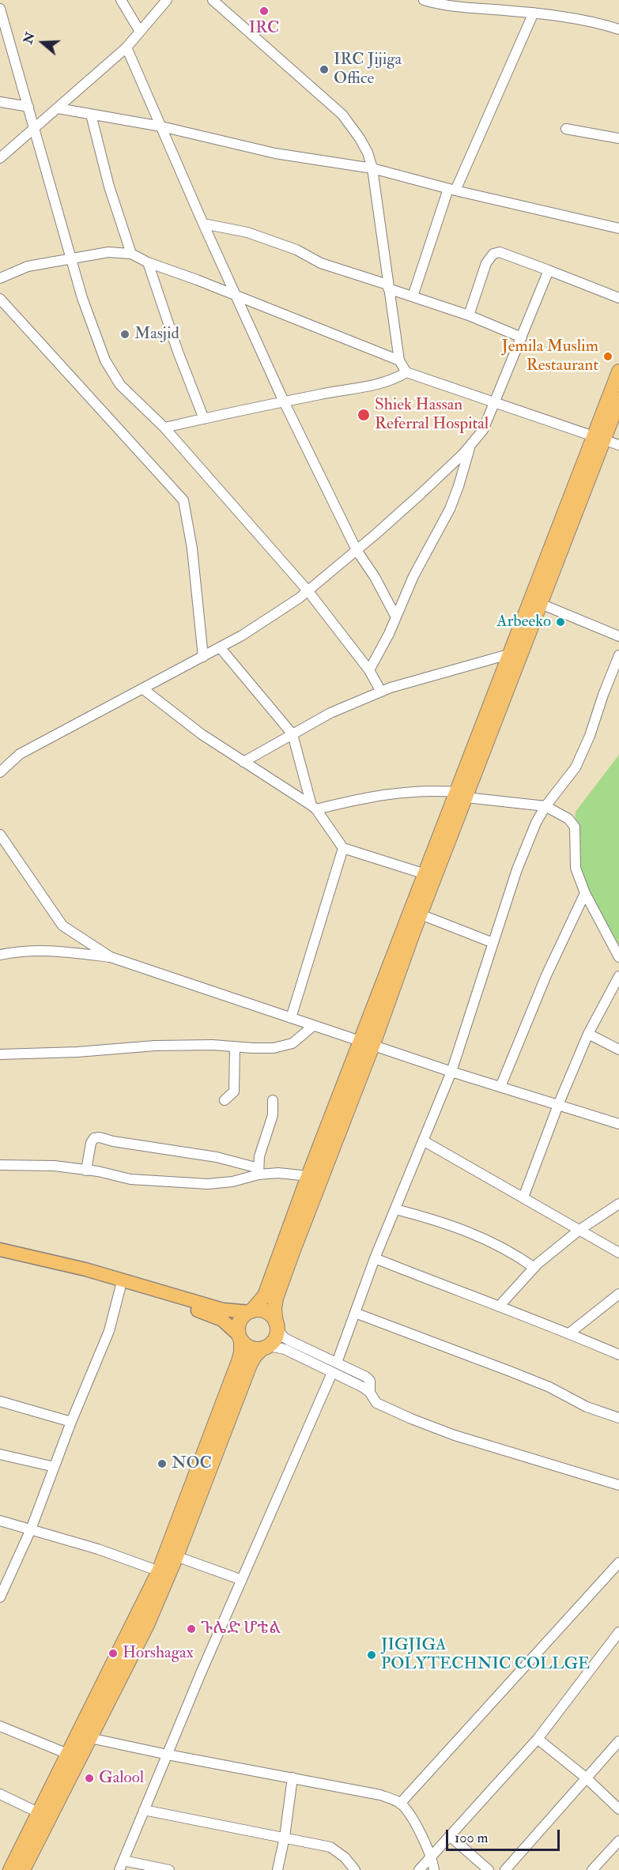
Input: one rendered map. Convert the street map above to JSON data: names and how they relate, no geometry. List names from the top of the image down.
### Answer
{
  "places": [
    "IRC",
    "IRC Jijiga Office",
    "Masjid",
    "Jemila Muslim Restaurant",
    "Shiek Hassan Referral Hospital",
    "Arbeeko",
    "NOC",
    "ጉሌድ ሆቴል",
    "Horshagax",
    "JIGJIGA POLYTECHNIC COLLGE",
    "Galool"
  ],
  "scale_bar": "100 m",
  "north": "left"
}
